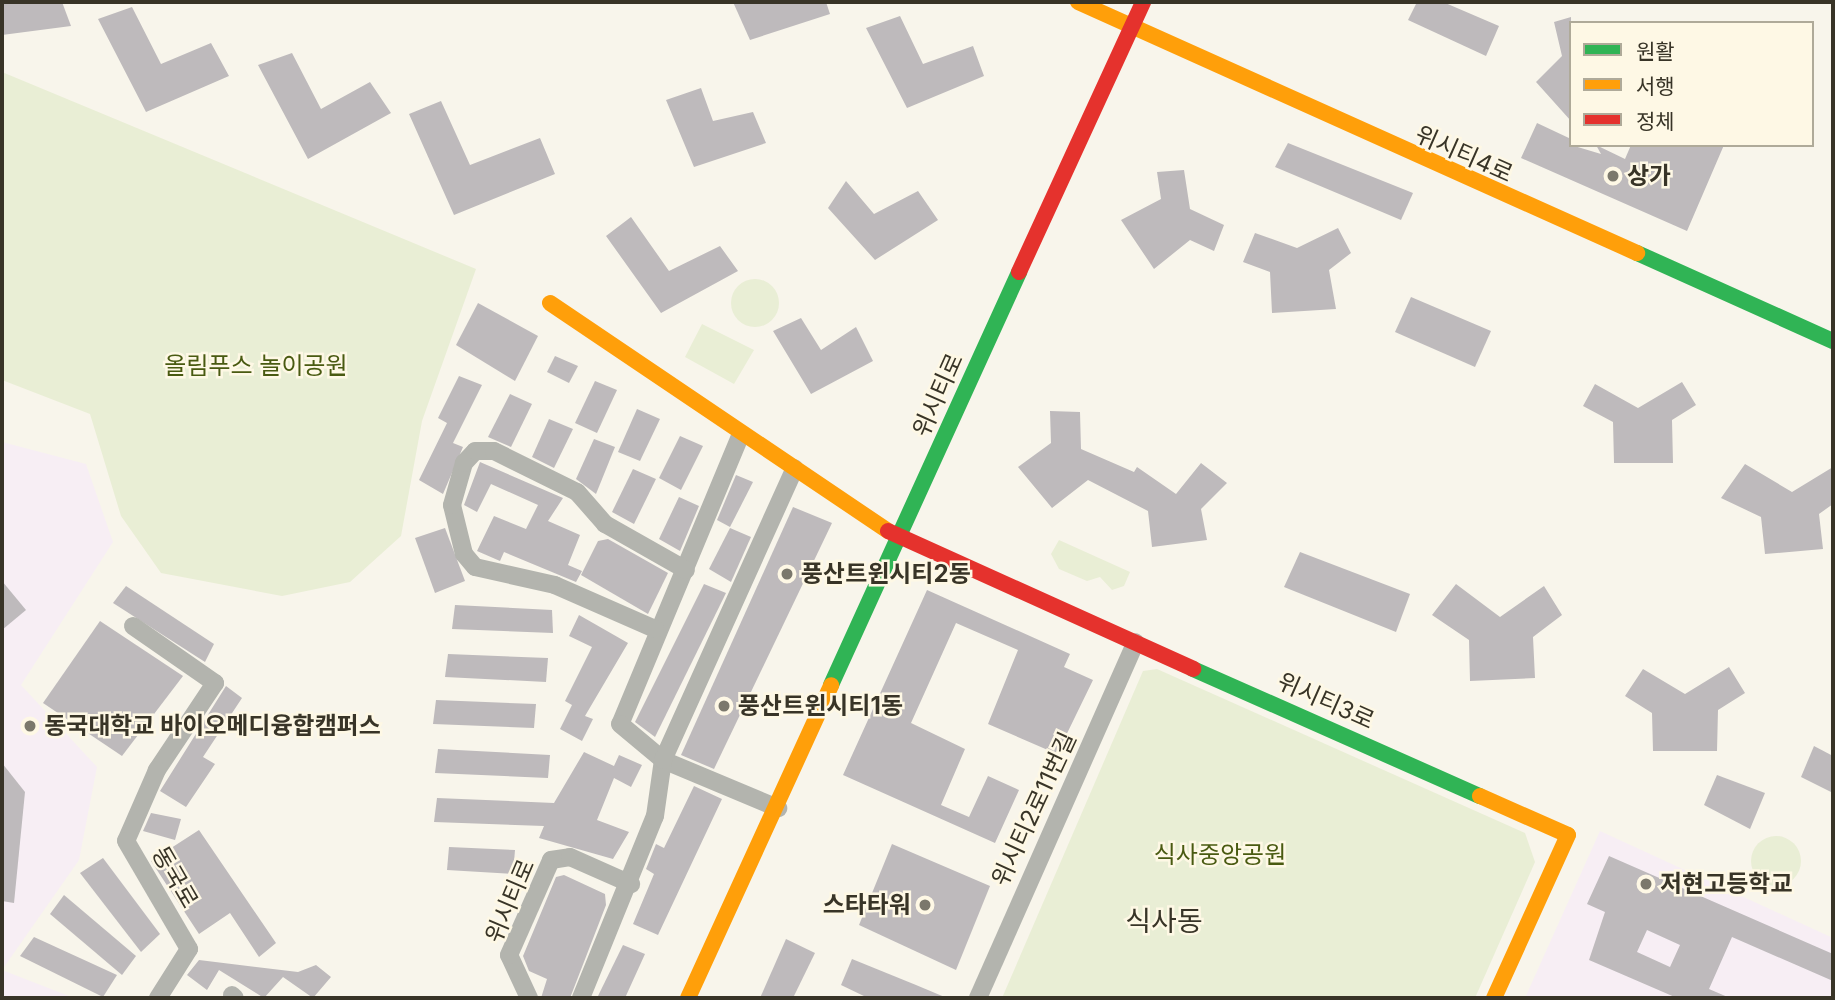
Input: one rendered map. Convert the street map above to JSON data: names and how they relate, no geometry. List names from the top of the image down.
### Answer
{
  "streets": {
    "street": [
      "위시티4로",
      "위시티로",
      "위시티3로",
      "위시티2로11번길",
      "동국로"
    ]
  },
  "crossings": [
    ["위시티4로", "위시티로"],
    ["위시티로", "위시티3로"],
    ["위시티3로", "위시티2로11번길"]
  ],
  "districts": ["식사동"],
  "parks": ["올림푸스 놀이공원", "식사중앙공원"],
  "places": [
    "상가",
    "풍산트윈시티2동",
    "풍산트윈시티1동",
    "동국대학교 바이오메디융합캠퍼스",
    "저현고등학교",
    "스타타워"
  ],
  "legend": ["원활", "서행", "정체"]
}
